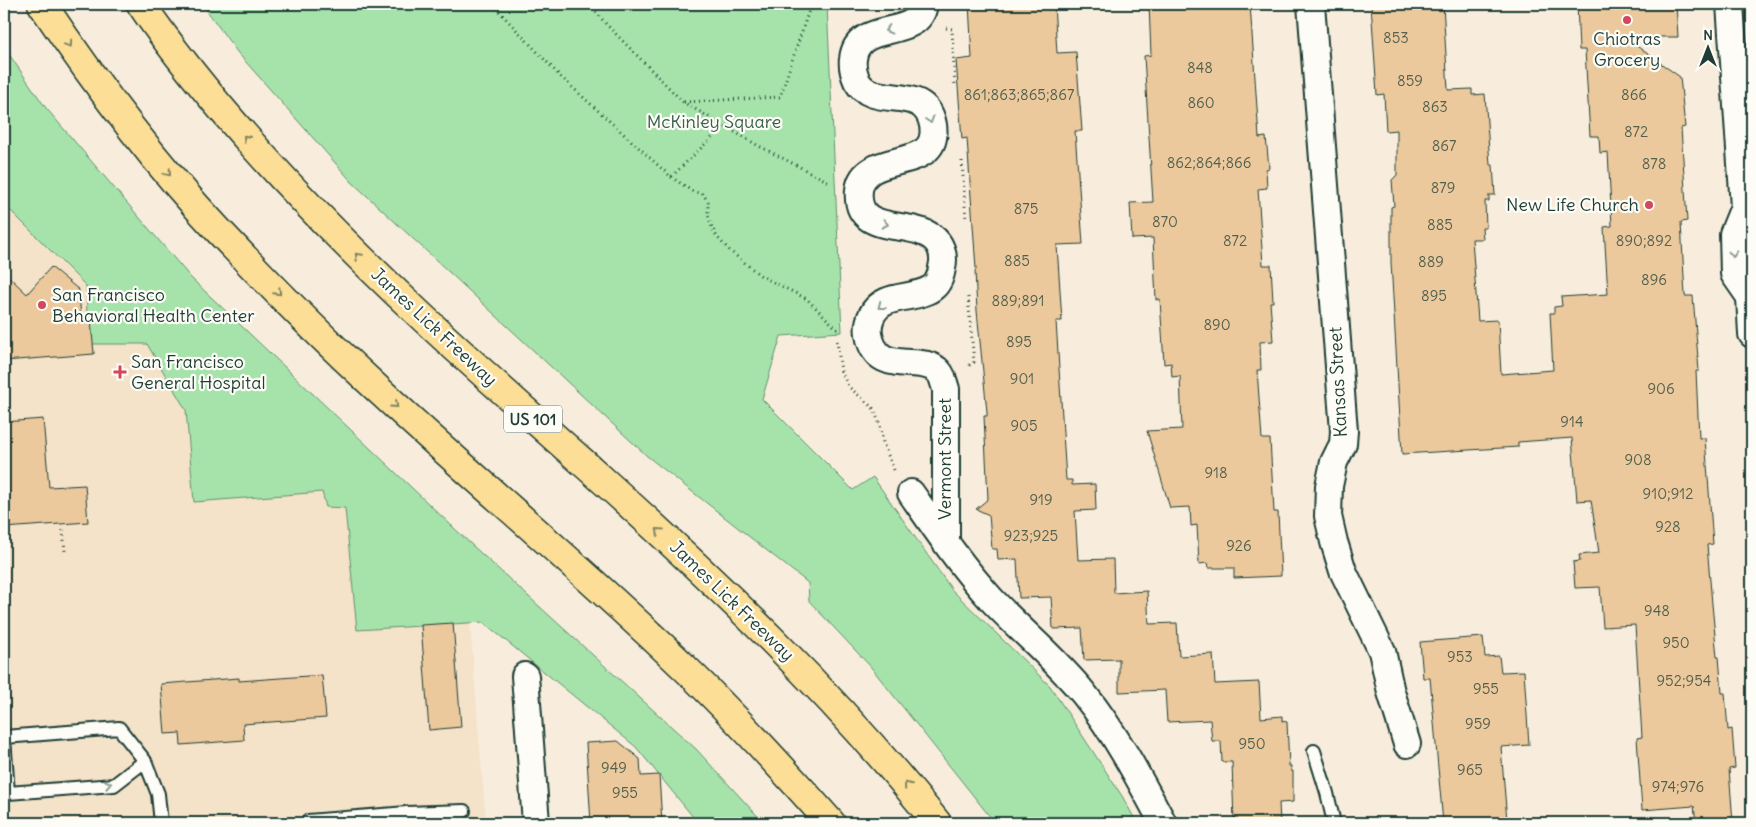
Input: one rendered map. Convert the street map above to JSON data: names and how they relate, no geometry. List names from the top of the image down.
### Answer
{
  "streets": {
    "highway": ["James Lick Freeway", "US 101"],
    "street": ["Kansas Street", "Vermont Street"]
  },
  "parks": ["McKinley Square"],
  "places": {
    "other": ["Chiotras Grocery", "New Life Church", "San Francisco Behavioral Health Center"],
    "health": ["San Francisco General Hospital"]
  },
  "house_numbers": [
    "853",
    "848",
    "859",
    "861;863;865;867",
    "866",
    "860",
    "863",
    "872",
    "867",
    "862;864;866",
    "878",
    "879",
    "875",
    "870",
    "885",
    "872",
    "890;892",
    "885",
    "889",
    "896",
    "895",
    "889;891",
    "890",
    "895",
    "901",
    "906",
    "914",
    "905",
    "908",
    "918",
    "910;912",
    "919",
    "928",
    "923;925",
    "926",
    "948",
    "950",
    "953",
    "952;954",
    "955",
    "959",
    "950",
    "949",
    "965",
    "974;976",
    "955"
  ],
  "north": "top"
}
